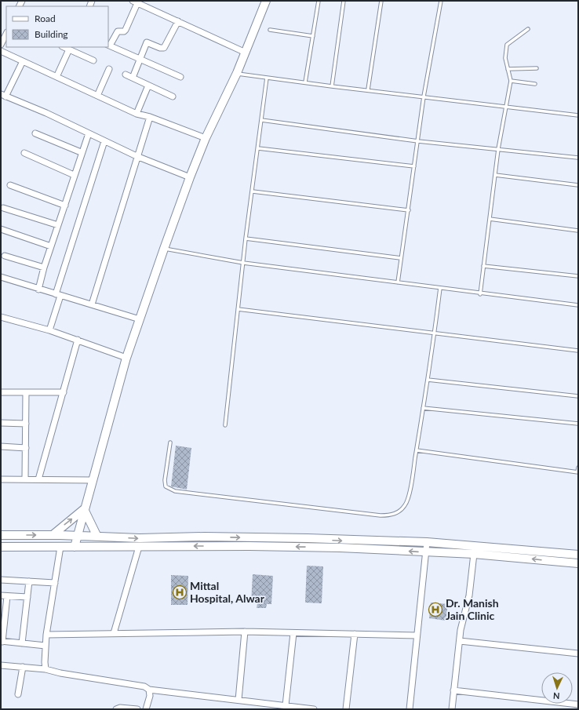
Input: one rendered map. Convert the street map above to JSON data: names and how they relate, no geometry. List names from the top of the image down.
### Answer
{
  "places": {
    "hospital": ["Mittal Hospital, Alwar", "Dr. Manish Jain Clinic"]
  },
  "legend": ["Road", "Building"],
  "north": "bottom"
}
